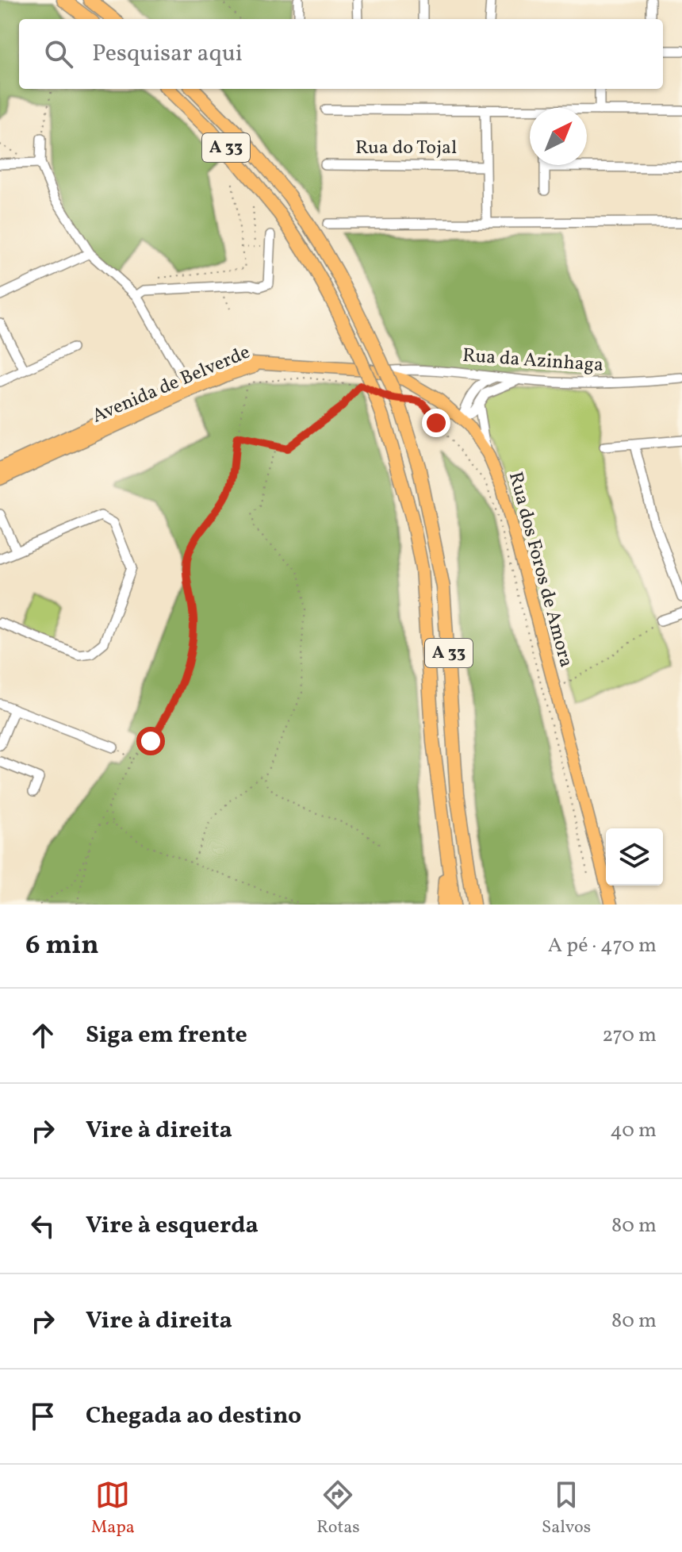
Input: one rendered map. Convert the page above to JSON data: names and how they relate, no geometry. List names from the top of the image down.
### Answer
{
  "streets": {
    "highway": ["A 33"],
    "main road": ["Avenida de Belverde", "Rua dos Foros de Amora"],
    "street": ["Rua do Tojal", "Rua da Azinhaga"]
  },
  "crossings": [
    ["Rua da Azinhaga", "Rua dos Foros de Amora"],
    ["Avenida de Belverde", "Rua dos Foros de Amora"]
  ],
  "north": "top right",
  "page": {
    "search": "Pesquisar aqui",
    "heading": ["6 min", "A pé · 470 m"],
    "list": [
      ["Siga em frente", "270 m"],
      ["Vire à direita", "40 m"],
      ["Vire à esquerda", "80 m"],
      ["Vire à direita", "80 m"],
      "Chegada ao destino"
    ],
    "nav": ["Mapa", "Rotas", "Salvos"]
  }
}
